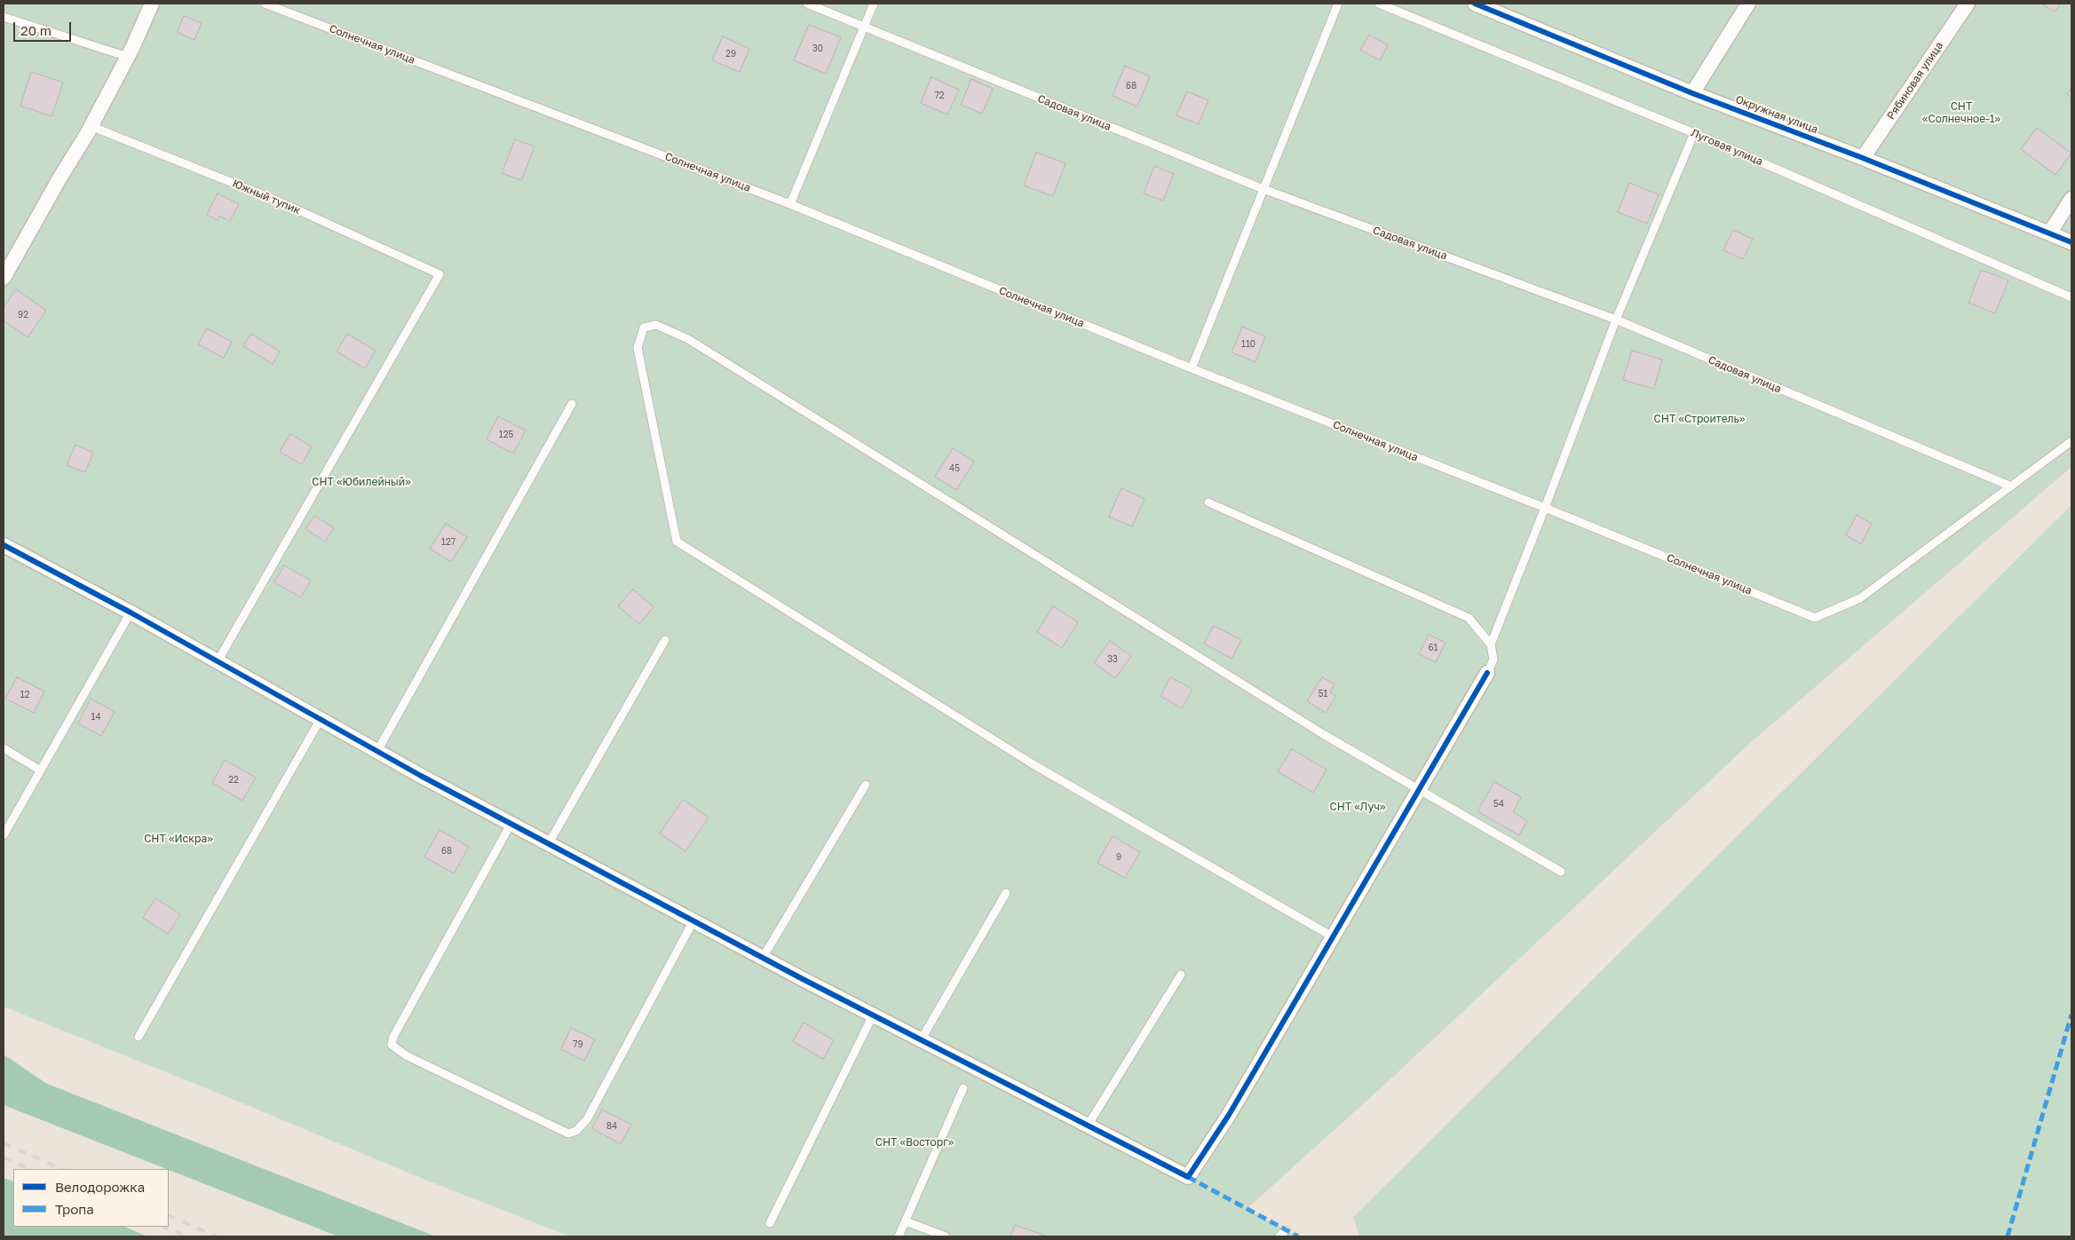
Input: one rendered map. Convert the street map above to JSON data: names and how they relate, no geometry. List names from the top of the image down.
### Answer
{
  "streets": {
    "street": ["Рябиновая улица", "Окружная улица"],
    "lane": [
      "Солнечная улица",
      "Садовая улица",
      "Луговая улица",
      "Южный тупик"
    ]
  },
  "crossings": [
    ["Солнечная улица", "Садовая улица"],
    ["Рябиновая улица", "Окружная улица"]
  ],
  "parks": [
    "СНТ «Солнечное-1»",
    "СНТ «Строитель»",
    "СНТ «Юбилейный»",
    "СНТ «Луч»",
    "СНТ «Искра»",
    "СНТ «Восторг»"
  ],
  "house_numbers": [
    "30",
    "29",
    "68",
    "72",
    "92",
    "110",
    "125",
    "45",
    "127",
    "61",
    "33",
    "51",
    "12",
    "14",
    "22",
    "54",
    "68",
    "9",
    "79",
    "84"
  ],
  "legend": ["Велодорожка", "Тропа"],
  "scale_bar": "20 m"
}
